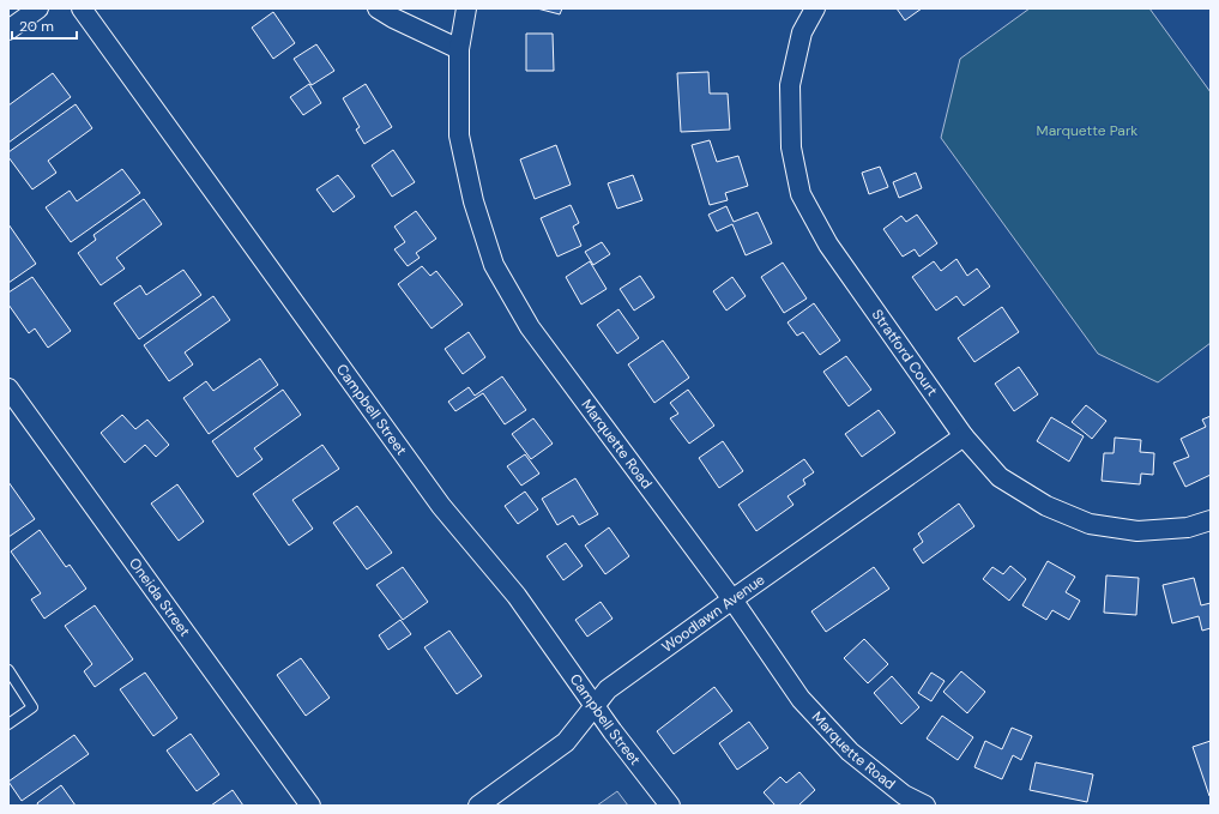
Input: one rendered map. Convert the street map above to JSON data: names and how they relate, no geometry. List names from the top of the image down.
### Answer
{
  "streets": {
    "street": [
      "Stratford Court",
      "Campbell Street",
      "Marquette Road",
      "Oneida Street",
      "Woodlawn Avenue"
    ]
  },
  "crossings": [
    ["Stratford Court", "Woodlawn Avenue"],
    ["Campbell Street", "Woodlawn Avenue"],
    ["Marquette Road", "Woodlawn Avenue"]
  ],
  "parks": ["Marquette Park"],
  "scale_bar": "20 m"
}
